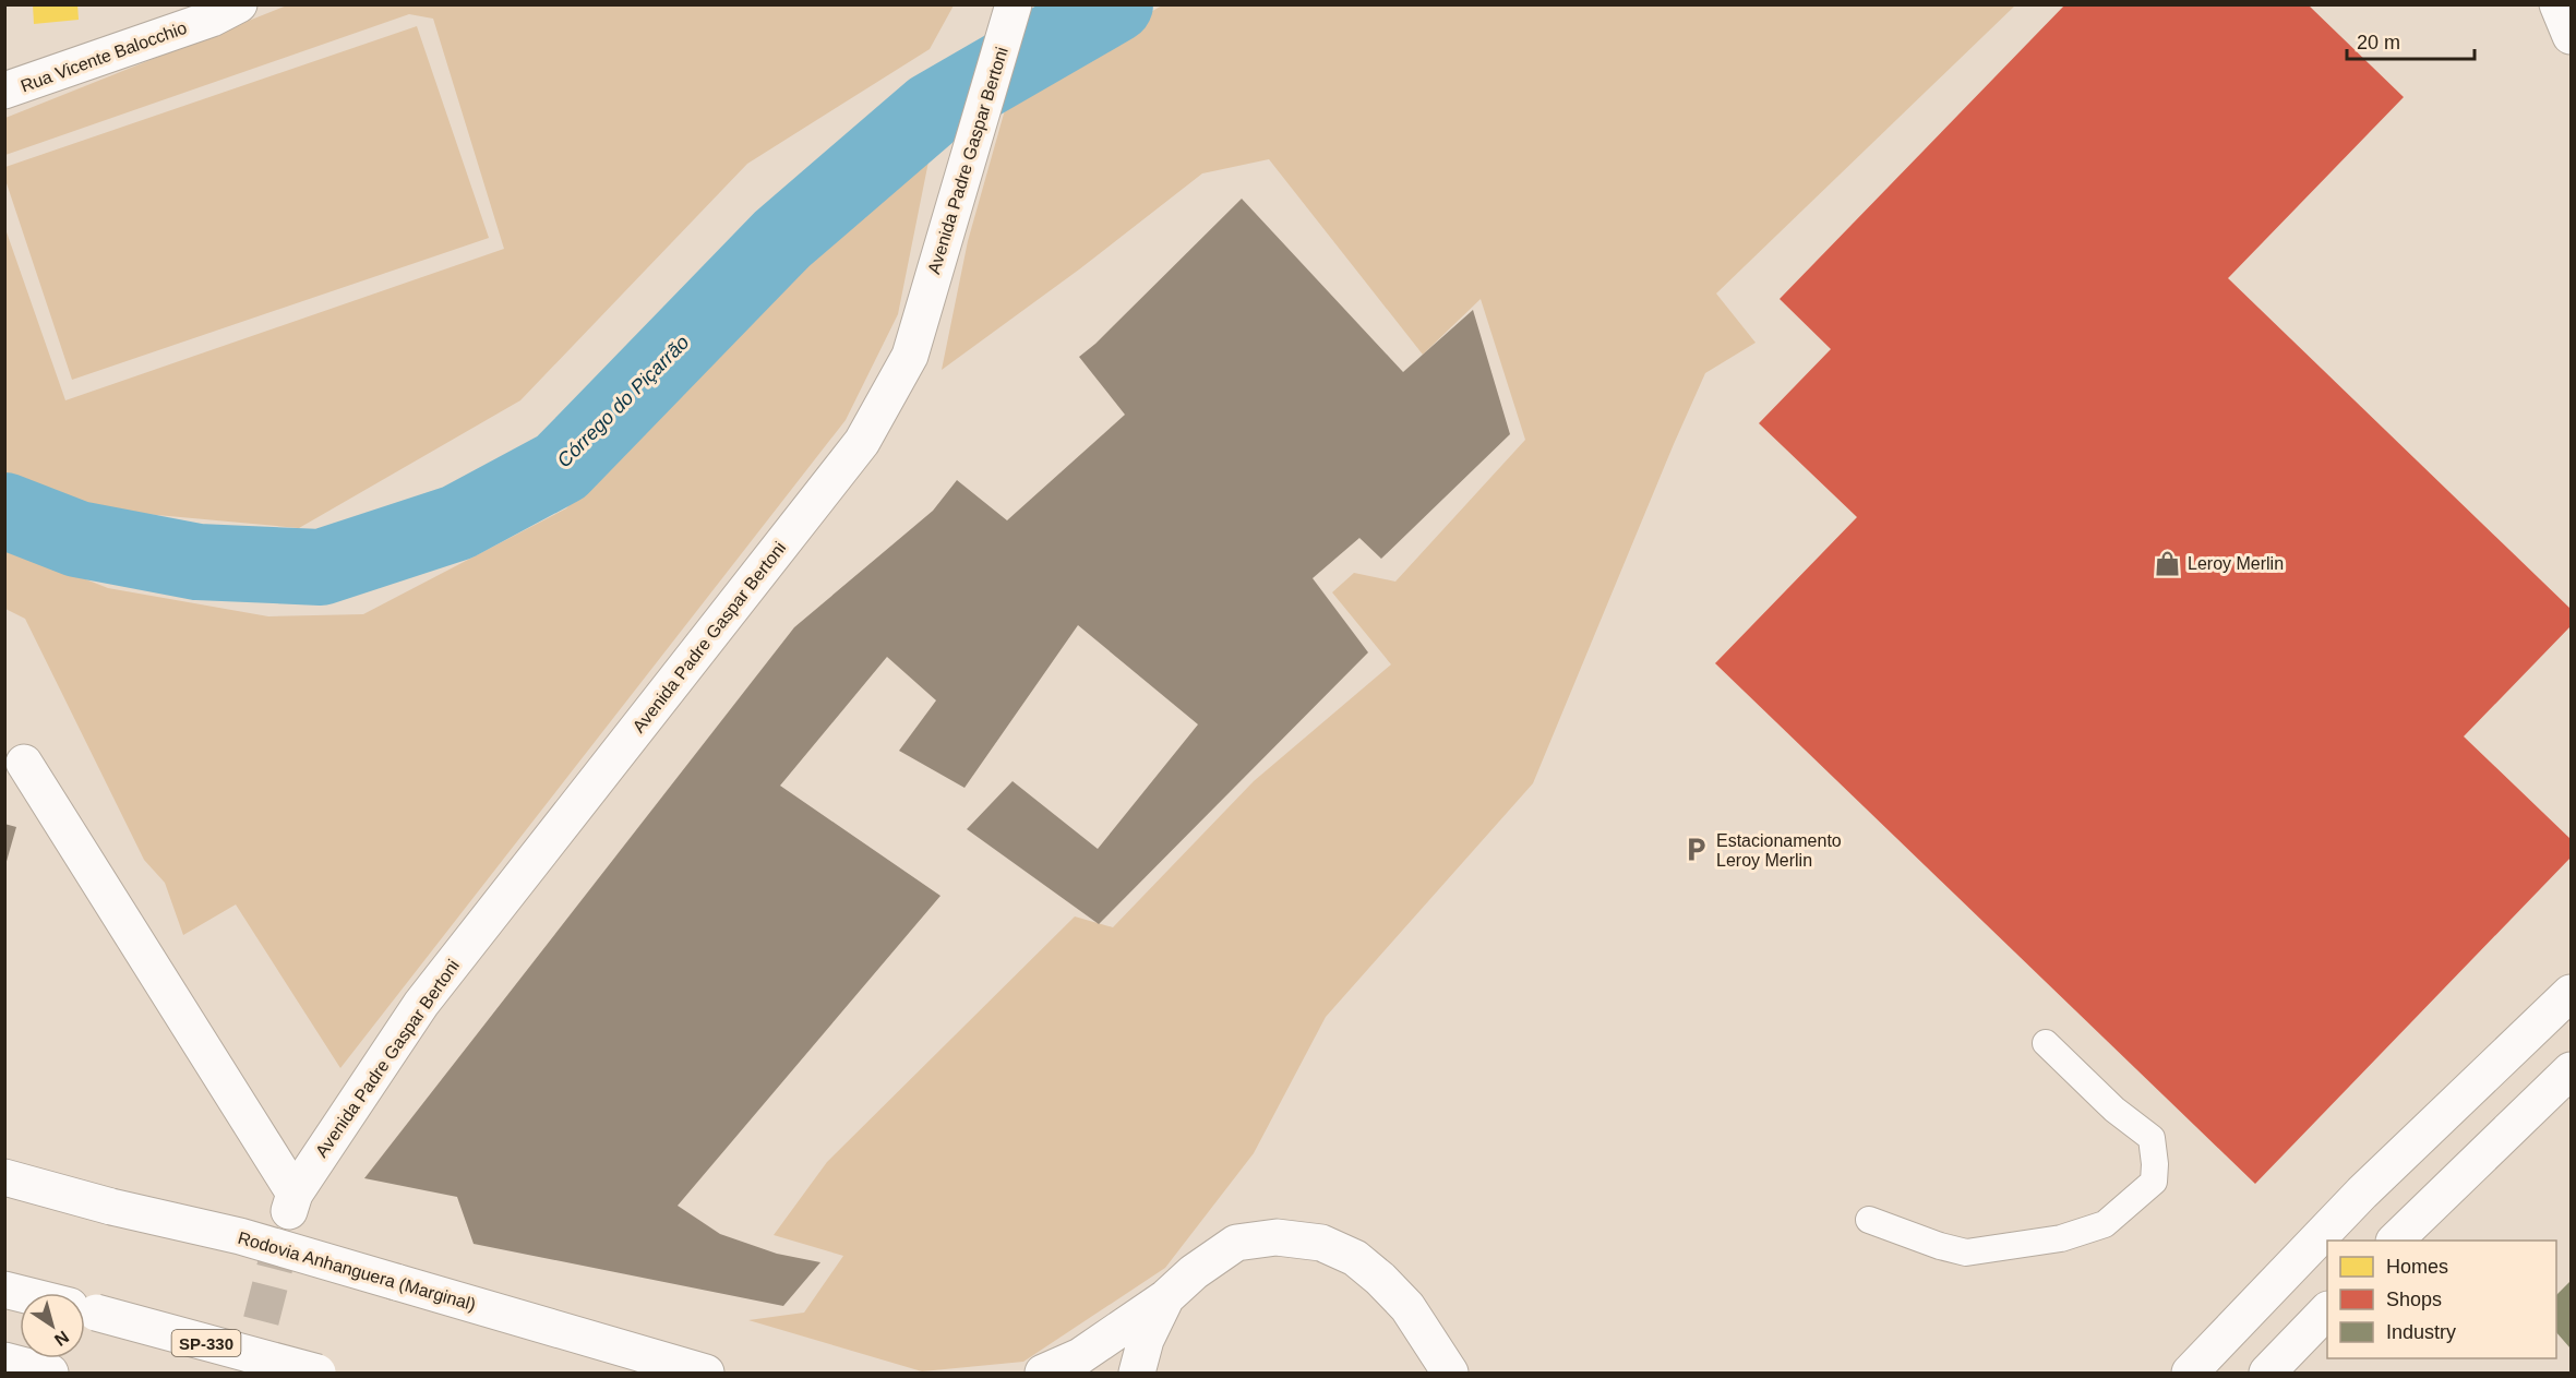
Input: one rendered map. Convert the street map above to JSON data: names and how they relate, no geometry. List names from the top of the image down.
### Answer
{
  "streets": {
    "main road": [
      "Rua Vicente Balocchio",
      "Avenida Padre Gaspar Bertoni",
      "Rodovia Anhanguera (Marginal)",
      "SP-330"
    ]
  },
  "water": ["Córrego do Piçarrão"],
  "places": {
    "shop": ["Leroy Merlin"],
    "parking": ["Estacionamento Leroy Merlin"]
  },
  "legend": ["Homes", "Shops", "Industry"],
  "scale_bar": "20 m",
  "north": "bottom right"
}
